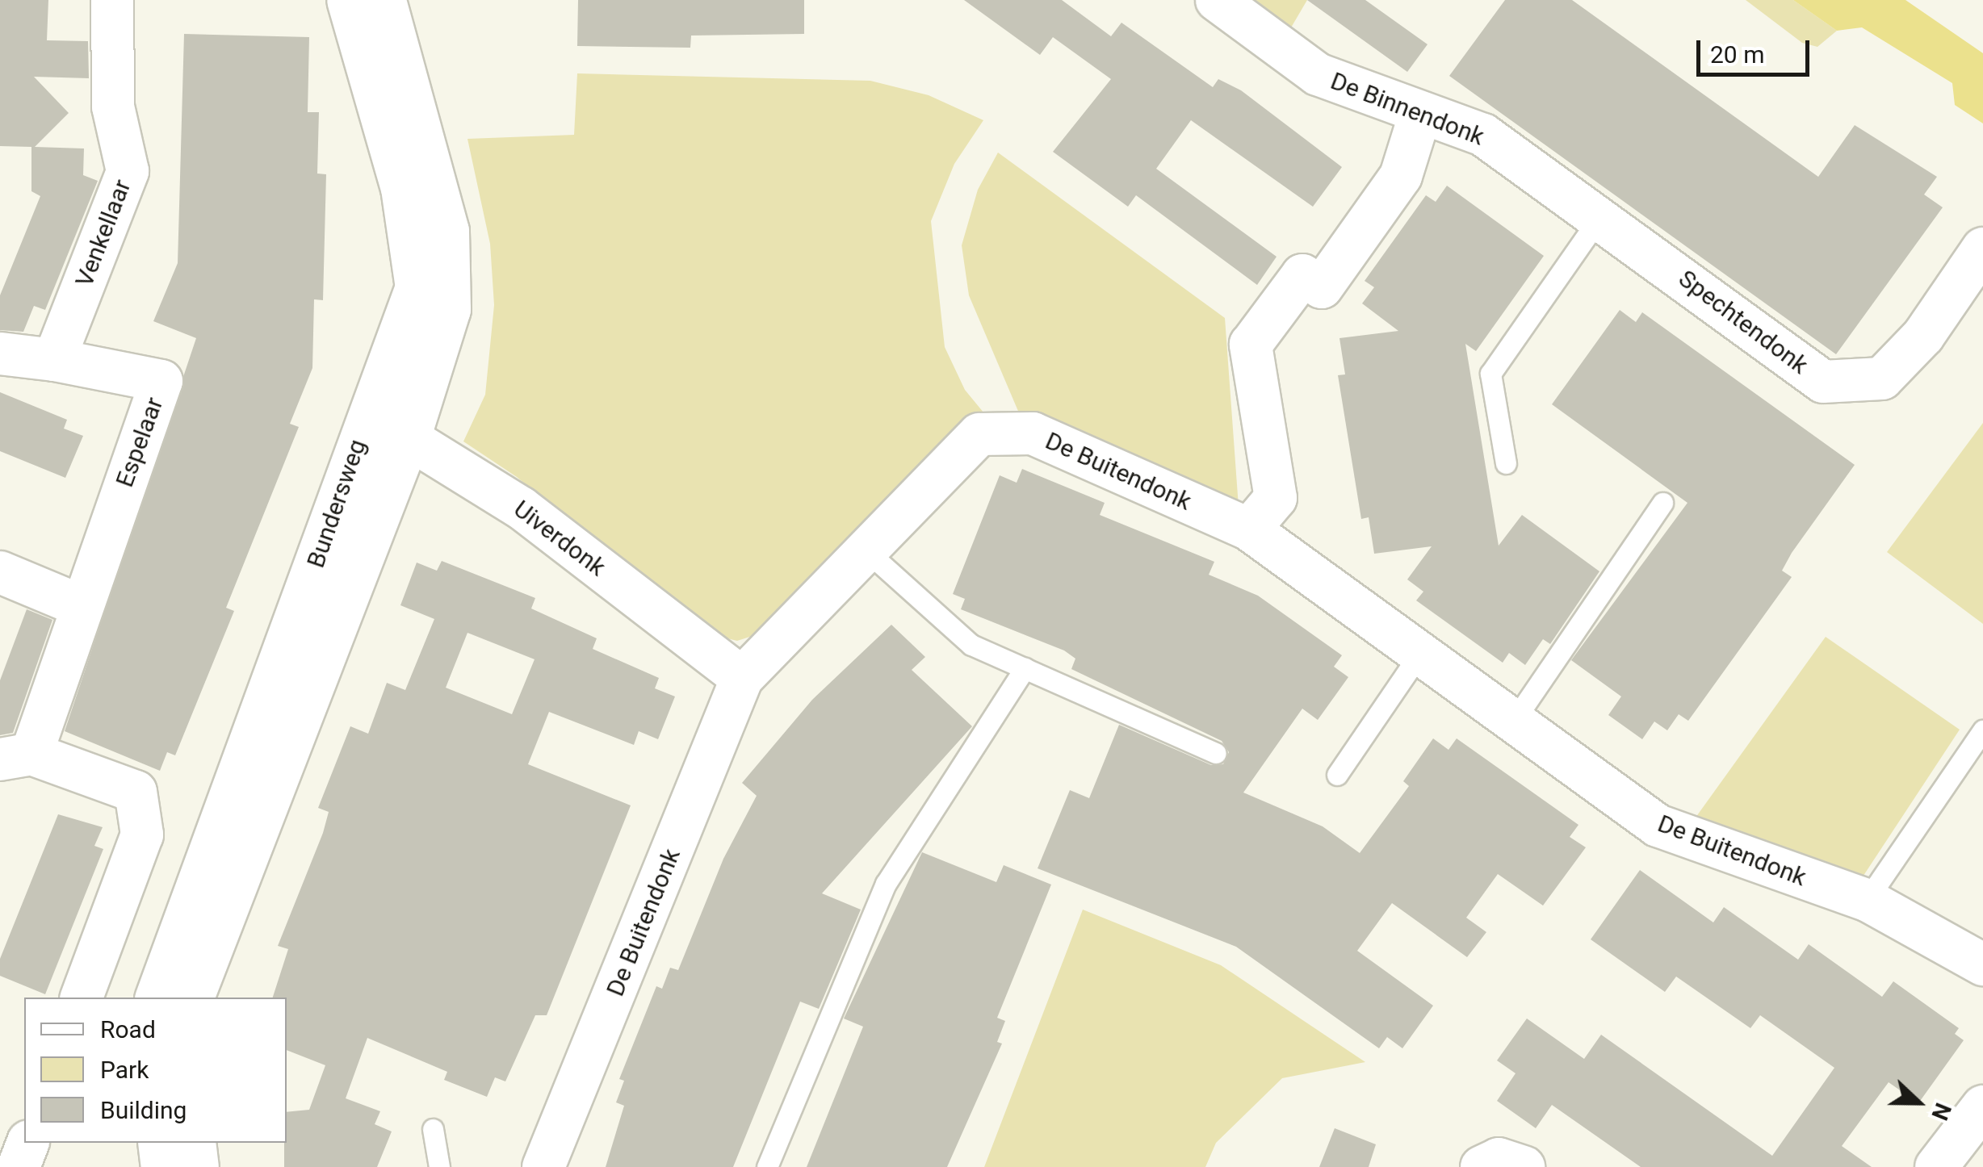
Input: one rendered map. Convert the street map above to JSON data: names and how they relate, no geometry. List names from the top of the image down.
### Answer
{
  "streets": {
    "street": [
      "De Binnendonk",
      "Venkellaar",
      "Spechtendonk",
      "Espelaar",
      "De Buitendonk",
      "Bundersweg",
      "Uiverdonk"
    ]
  },
  "crossings": [
    ["De Binnendonk", "Spechtendonk"],
    ["Venkellaar", "Espelaar"],
    ["De Buitendonk", "Uiverdonk"],
    ["Bundersweg", "Uiverdonk"]
  ],
  "legend": ["Road", "Park", "Building"],
  "scale_bar": "20 m",
  "north": "right"
}
